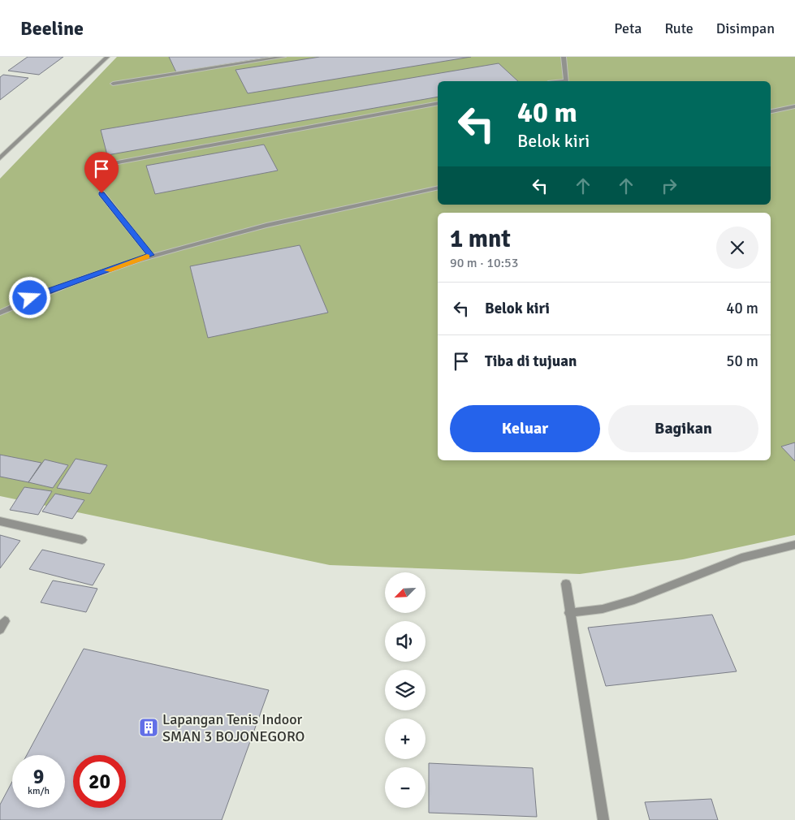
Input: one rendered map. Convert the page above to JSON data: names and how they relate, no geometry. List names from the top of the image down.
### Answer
{
  "places": {
    "building": ["Lapangan Tenis Indoor SMAN 3 BOJONEGORO"]
  },
  "north": "bottom left",
  "page": {
    "header": "Beeline",
    "nav": ["Peta", "Rute", "Disimpan"],
    "turn": ["40 m", "Belok kiri"],
    "heading": ["1 mnt", "90 m · 10:53"],
    "list": [
      {
        "name": "Belok kiri",
        "value": "40 m"
      },
      {
        "name": "Tiba di tujuan",
        "value": "50 m"
      }
    ],
    "buttons": ["Keluar", "Bagikan"],
    "map_buttons": ["+", "−"],
    "speed": "9 km/h",
    "limit": "20"
  }
}
